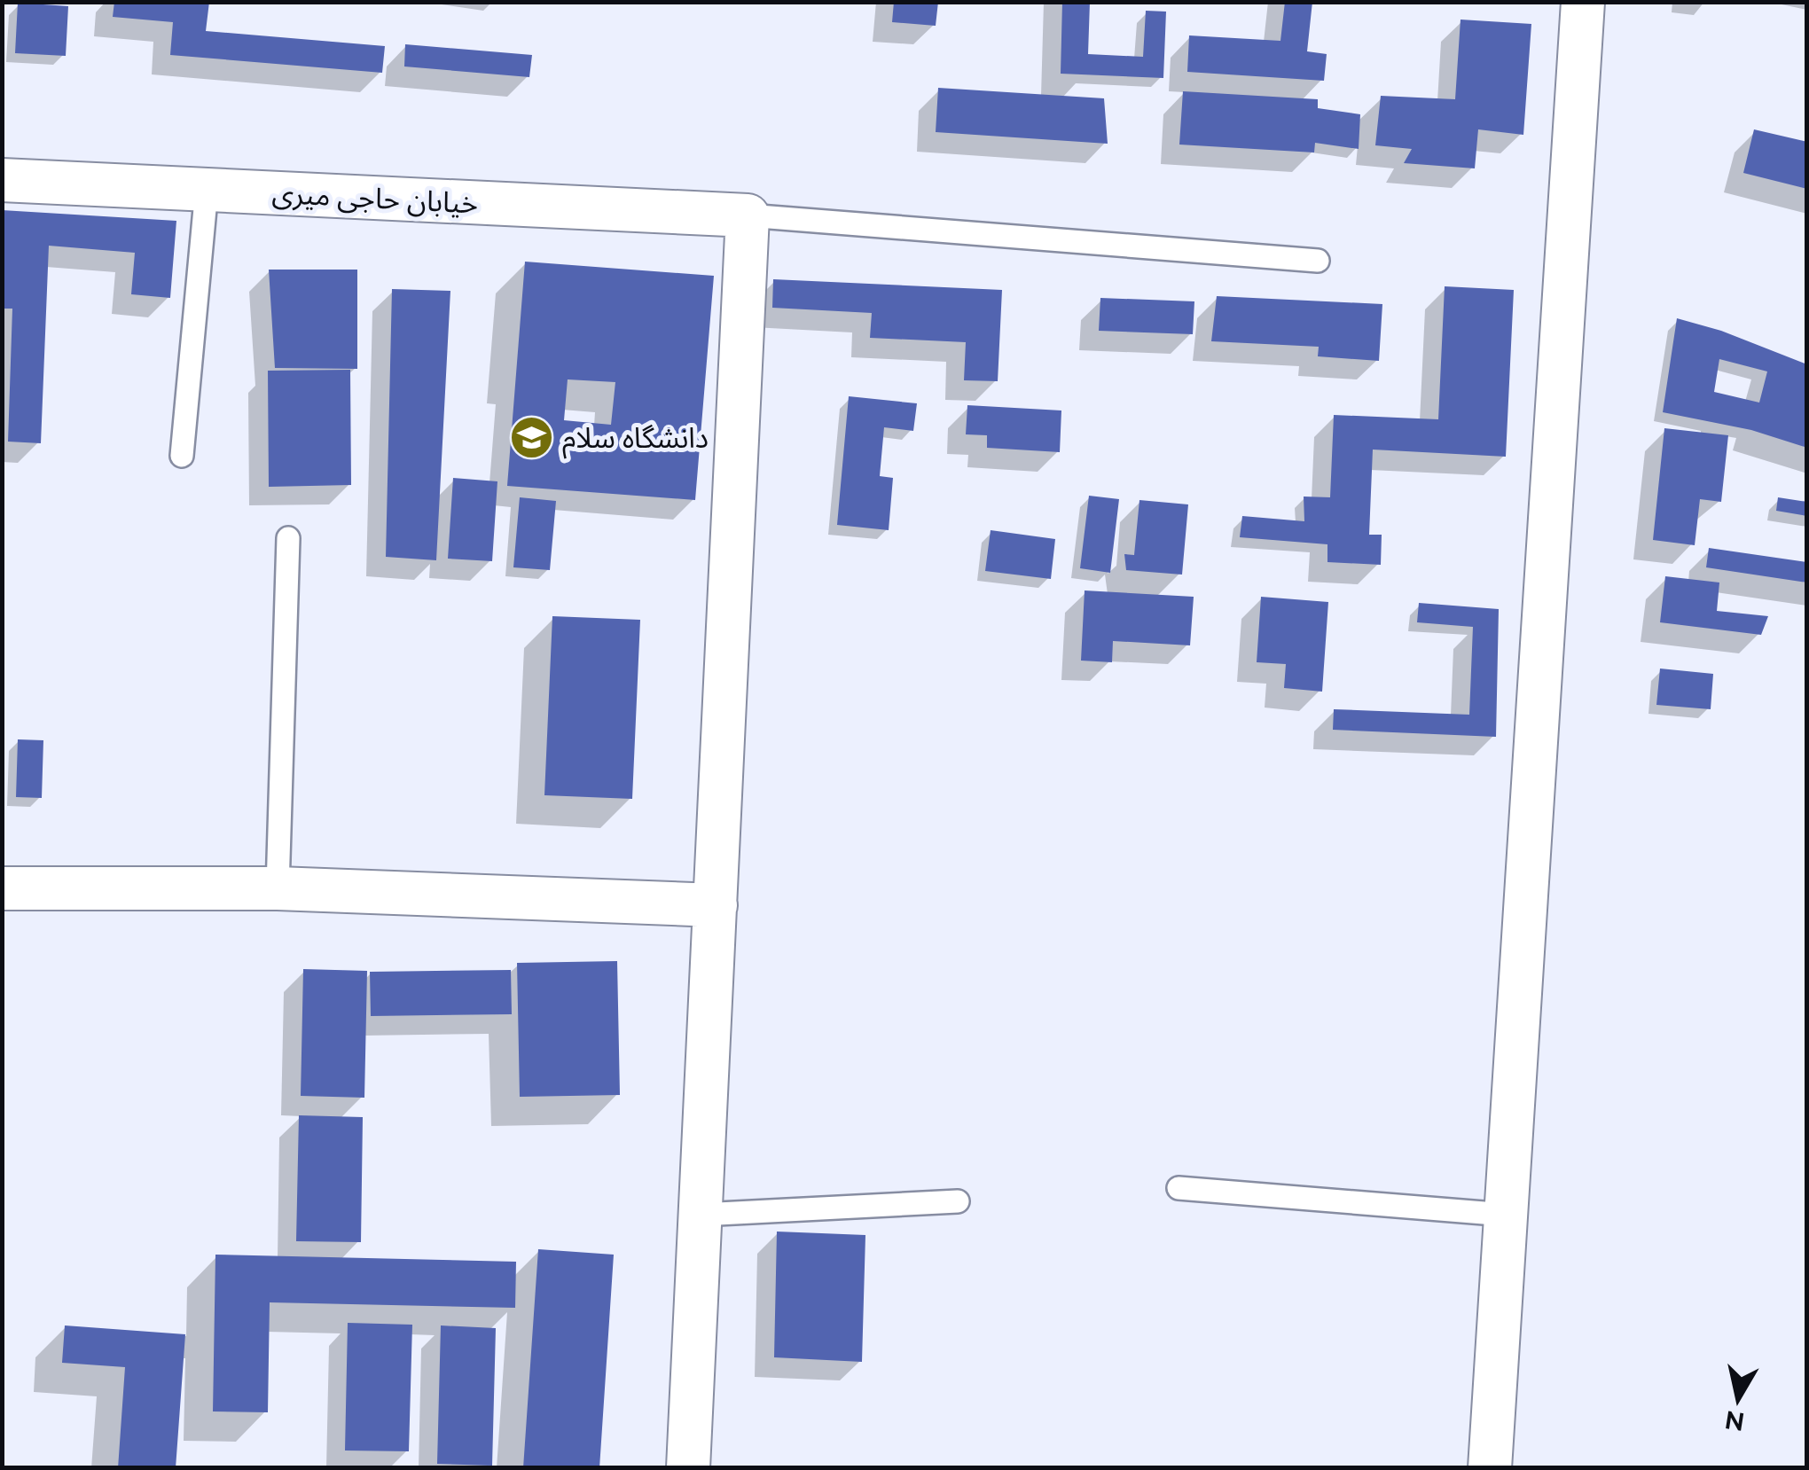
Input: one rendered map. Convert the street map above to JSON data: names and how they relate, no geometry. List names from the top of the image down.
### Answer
{
  "streets": {
    "street": ["خیابان حاجی میری"]
  },
  "places": {
    "school or university": ["دانشگاه سلام"]
  },
  "north": "bottom"
}
